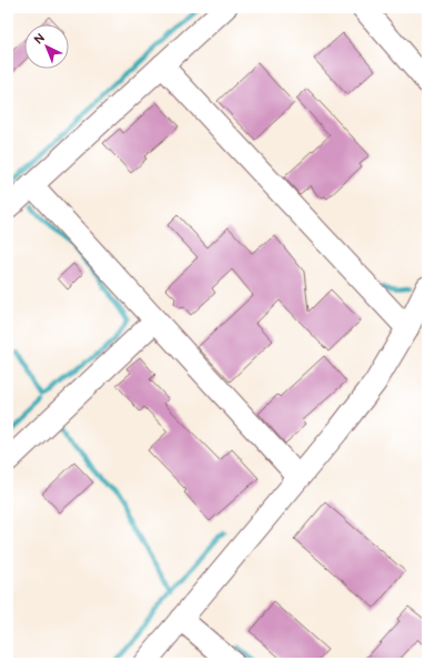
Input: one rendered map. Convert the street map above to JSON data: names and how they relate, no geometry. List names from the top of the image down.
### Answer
{
  "north": "top left"
}
